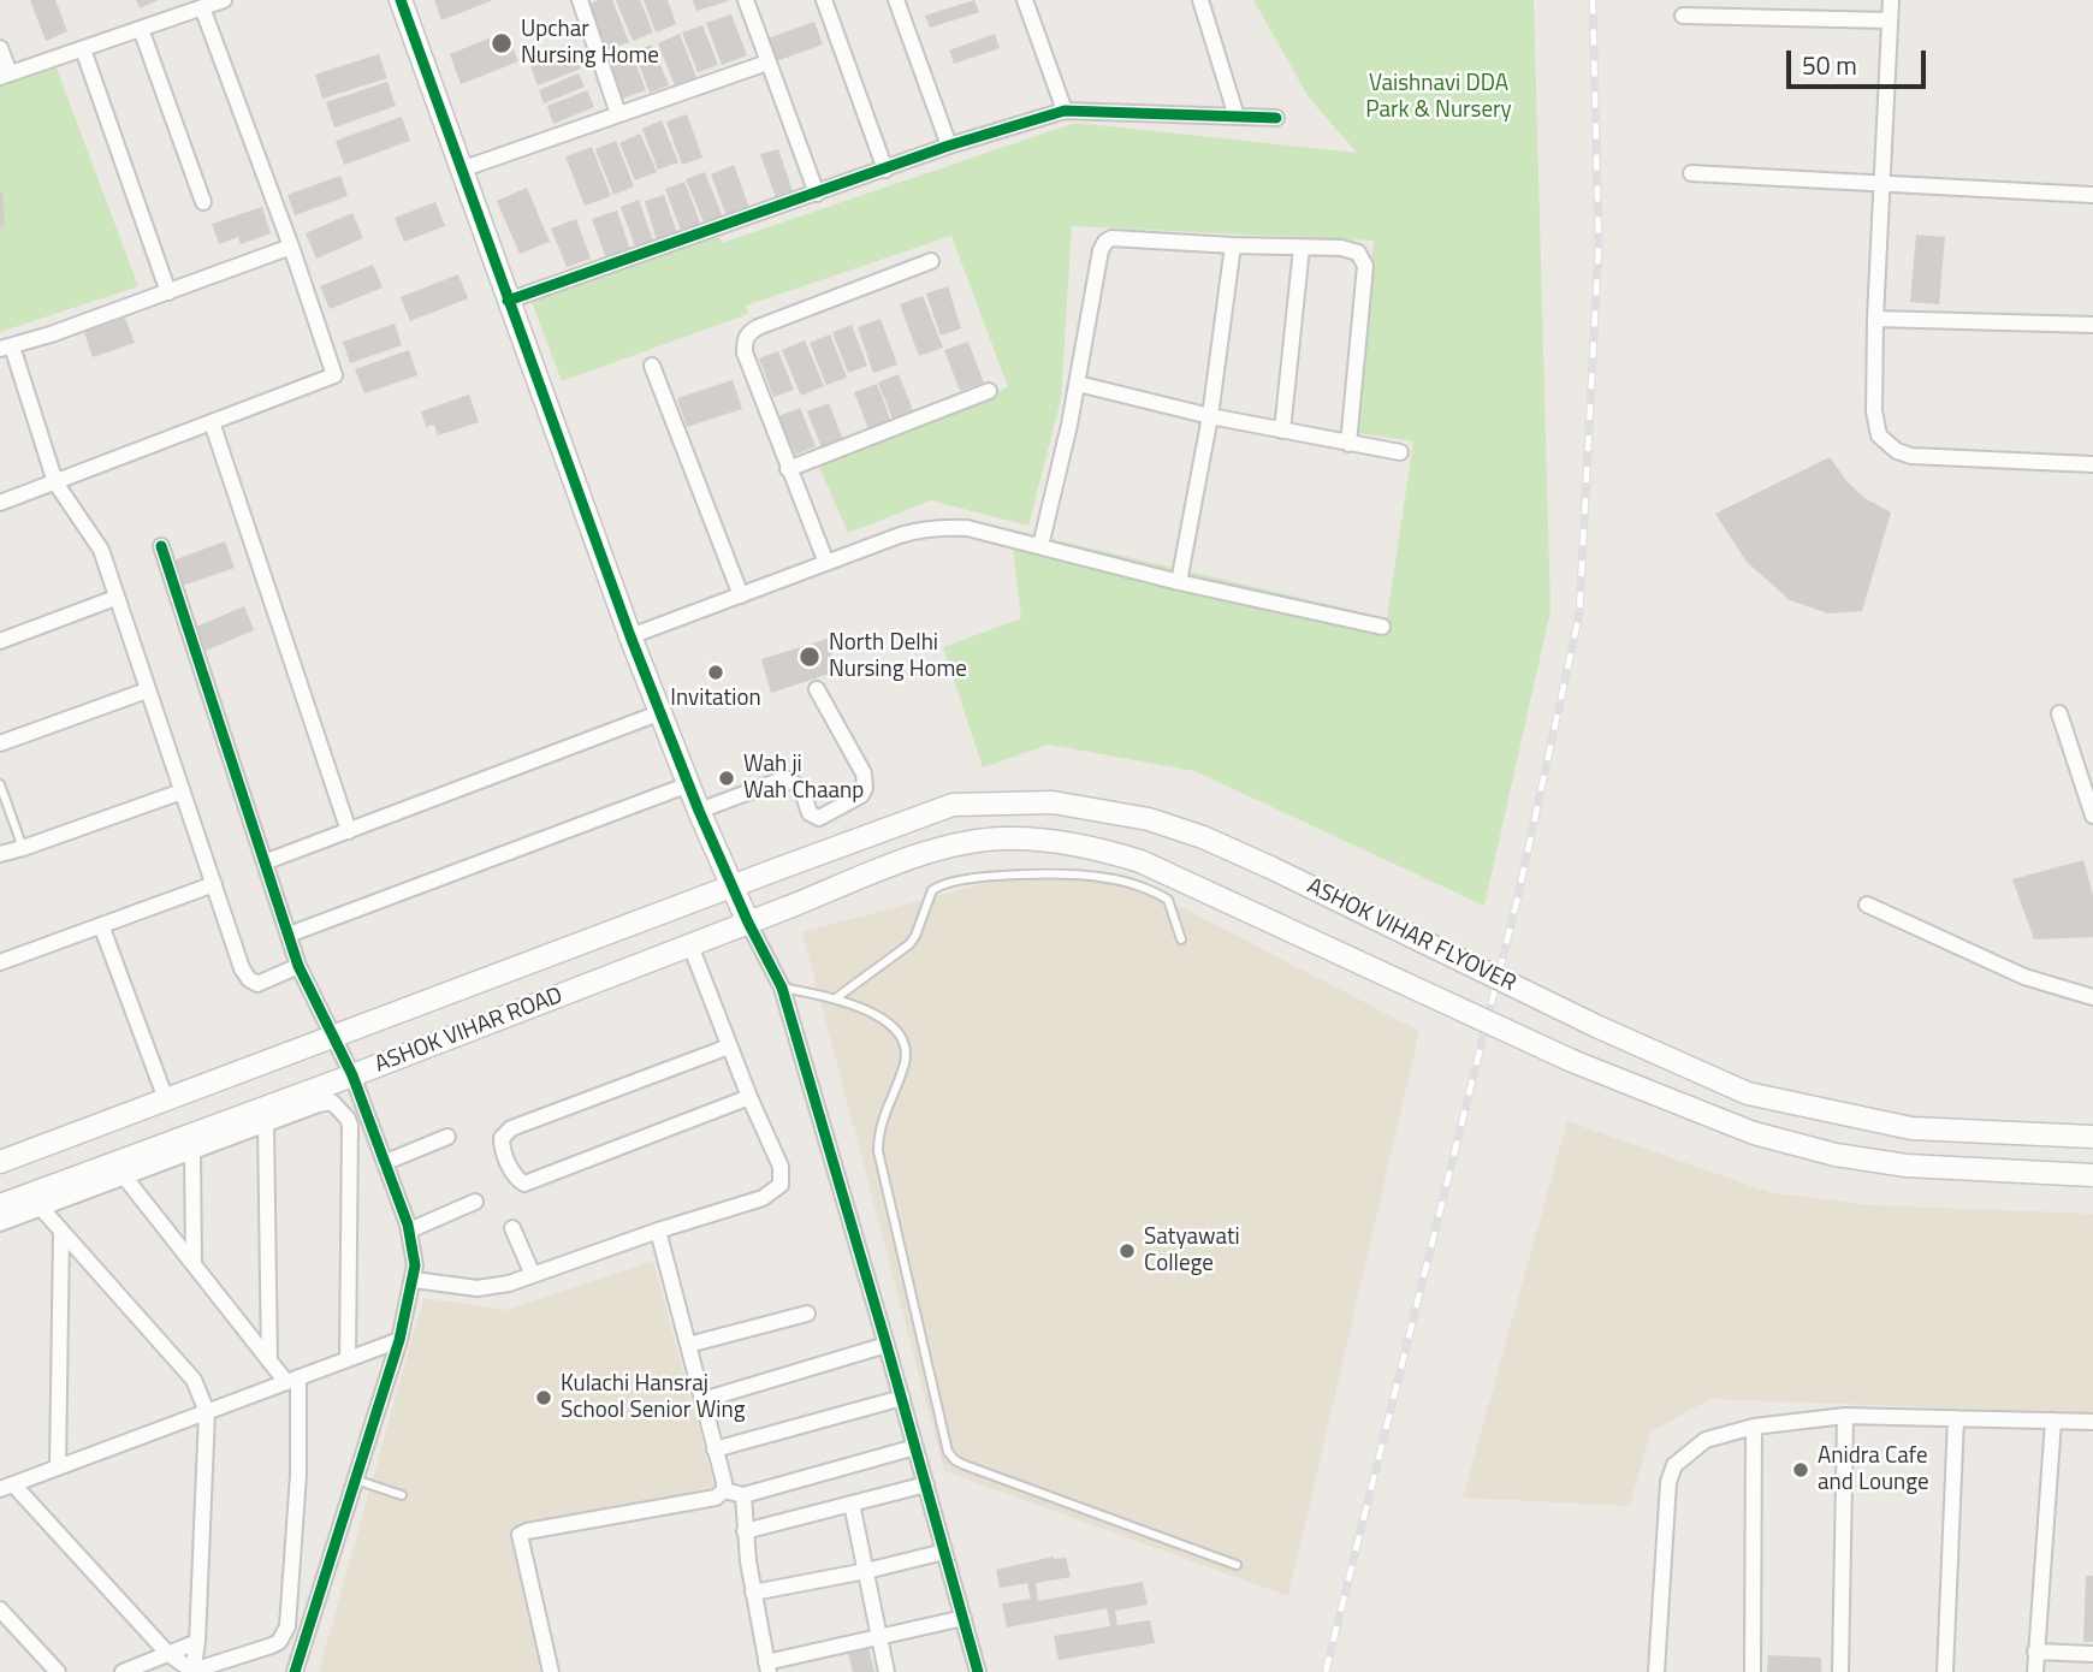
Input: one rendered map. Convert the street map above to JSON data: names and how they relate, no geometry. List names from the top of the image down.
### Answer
{
  "streets": {
    "main road": ["ASHOK VIHAR FLYOVER", "ASHOK VIHAR ROAD"]
  },
  "crossings": [
    ["ASHOK VIHAR FLYOVER", "ASHOK VIHAR ROAD"]
  ],
  "parks": ["Vaishnavi DDA Park & Nursery"],
  "places": [
    "Upchar Nursing Home",
    "North Delhi Nursing Home",
    "Invitation",
    "Wah ji Wah Chaanp",
    "Satyawati College",
    "Kulachi Hansraj School Senior Wing",
    "Anidra Cafe and Lounge"
  ],
  "scale_bar": "50 m"
}
